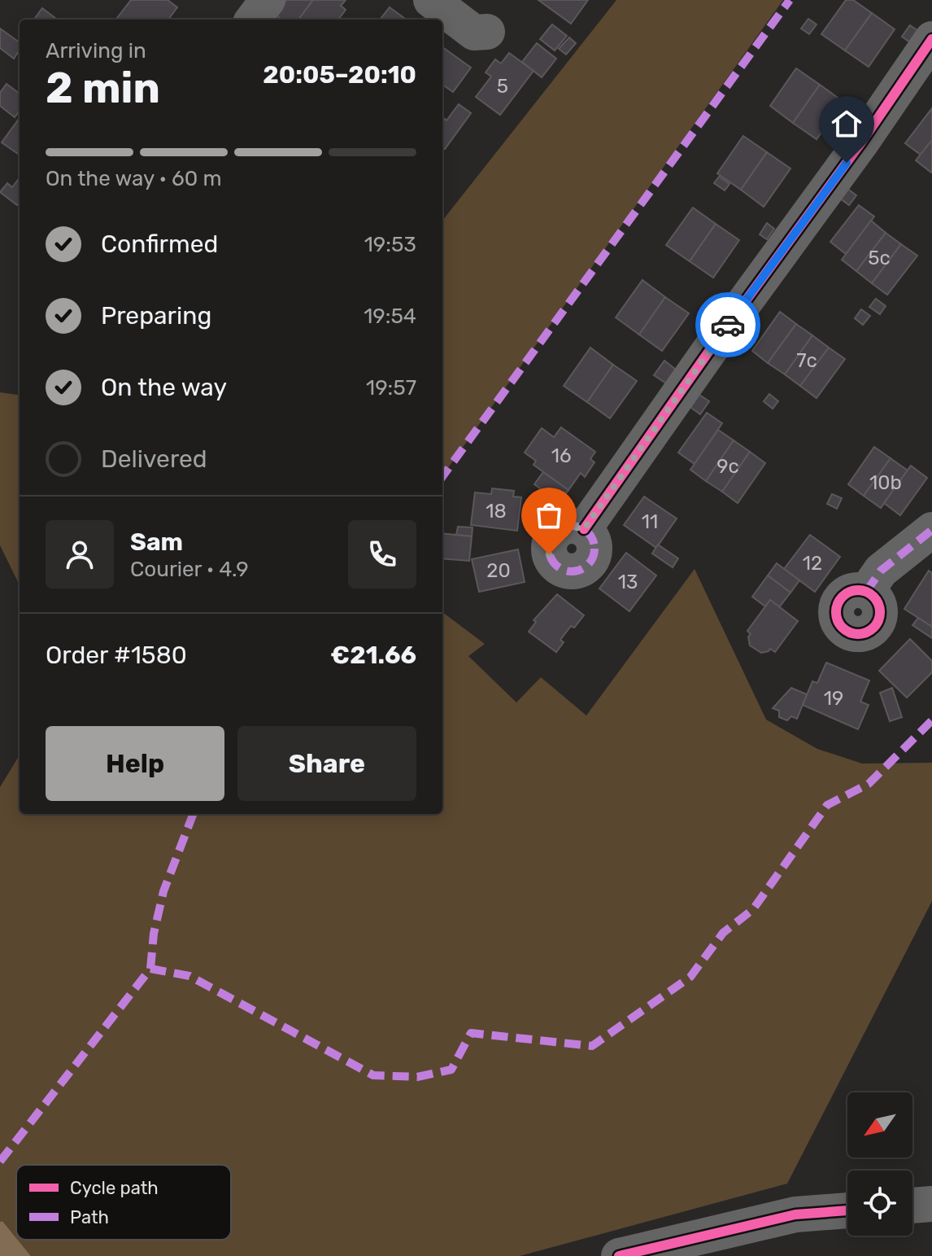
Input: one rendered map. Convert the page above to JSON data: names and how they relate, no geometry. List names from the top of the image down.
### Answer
{
  "house_numbers": [
    "5",
    "5c",
    "7c",
    "16",
    "9c",
    "10b",
    "18",
    "11",
    "12",
    "20",
    "13",
    "19"
  ],
  "legend": ["Cycle path", "Path"],
  "north": "bottom left",
  "page": {
    "heading": ["2 min", "Arriving in", "20:05–20:10"],
    "panel": [
      "Sam",
      "Courier · 4.9",
      "Order #1580",
      "€21.66"
    ],
    "bar": "On the way · 60 m",
    "list": [
      ["Confirmed", "19:53"],
      ["Preparing", "19:54"],
      ["On the way", "19:57"],
      "Delivered"
    ],
    "buttons": ["Help", "Share"]
  }
}
